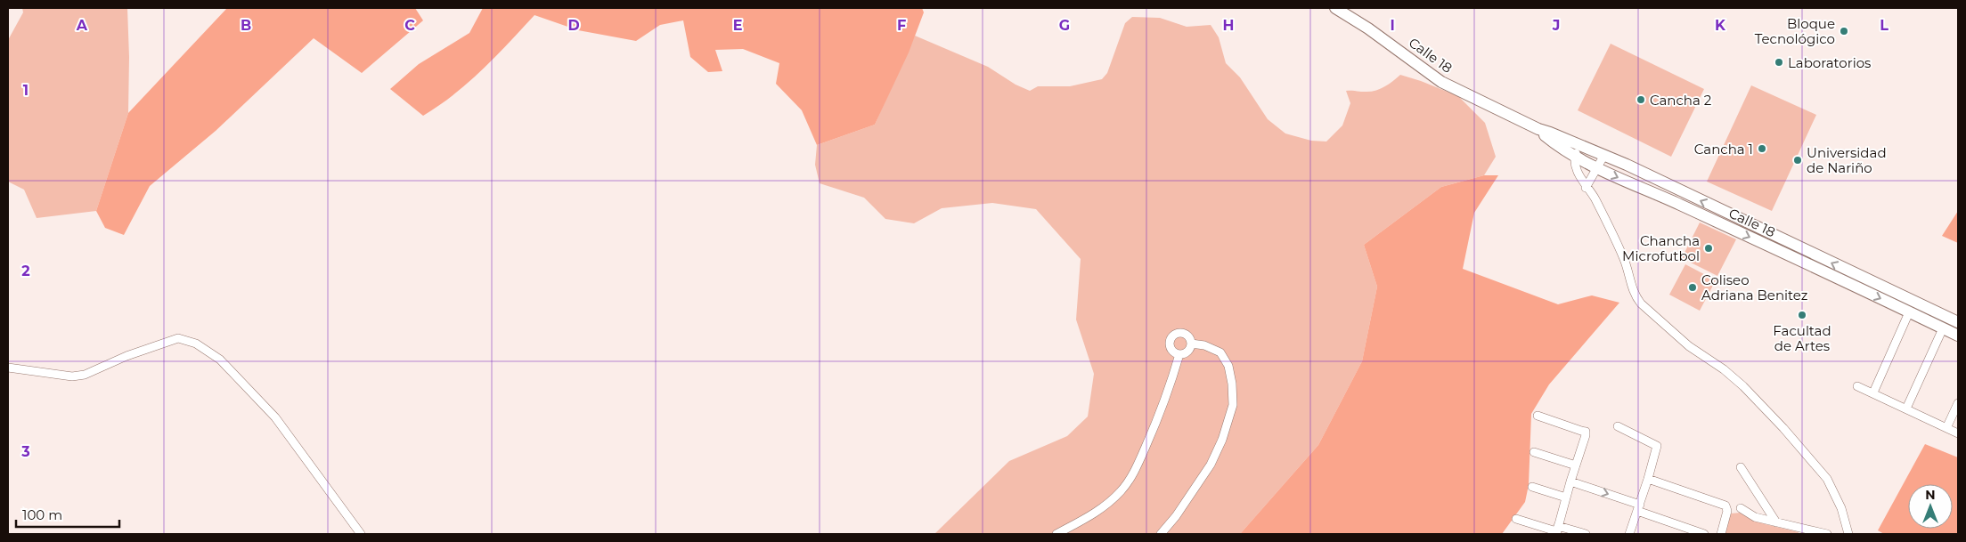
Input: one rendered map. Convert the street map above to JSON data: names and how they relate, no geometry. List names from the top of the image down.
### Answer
{
  "streets": {
    "main road": ["Calle 18"]
  },
  "places": [
    "Bloque Tecnológico",
    "Laboratorios",
    "Cancha 2",
    "Cancha 1",
    "Universidad de Nariño",
    "Chancha Microfutbol",
    "Coliseo Adriana Benitez",
    "Facultad de Artes"
  ],
  "scale_bar": "100 m",
  "north": "top",
  "grid": {
    "columns": [
      "A",
      "B",
      "C",
      "D",
      "E",
      "F",
      "G",
      "H",
      "I",
      "J",
      "K",
      "L"
    ],
    "rows": ["1", "2", "3"]
  }
}
